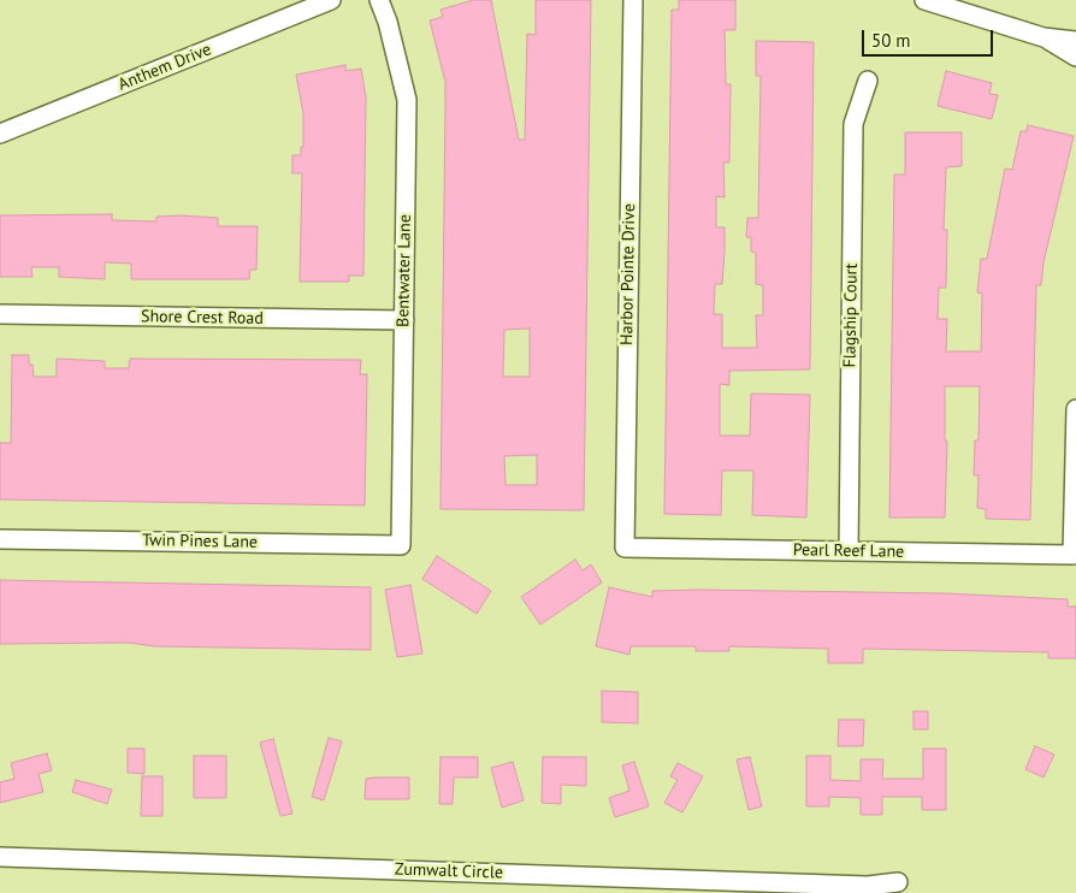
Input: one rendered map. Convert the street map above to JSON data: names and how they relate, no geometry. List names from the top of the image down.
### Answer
{
  "streets": {
    "street": [
      "Anthem Drive",
      "Bentwater Lane",
      "Harbor Pointe Drive",
      "Flagship Court",
      "Shore Crest Road",
      "Twin Pines Lane",
      "Pearl Reef Lane",
      "Zumwalt Circle"
    ]
  },
  "crossings": [
    ["Bentwater Lane", "Shore Crest Road"],
    ["Bentwater Lane", "Twin Pines Lane"],
    ["Harbor Pointe Drive", "Pearl Reef Lane"],
    ["Flagship Court", "Pearl Reef Lane"]
  ],
  "scale_bar": "50 m"
}
